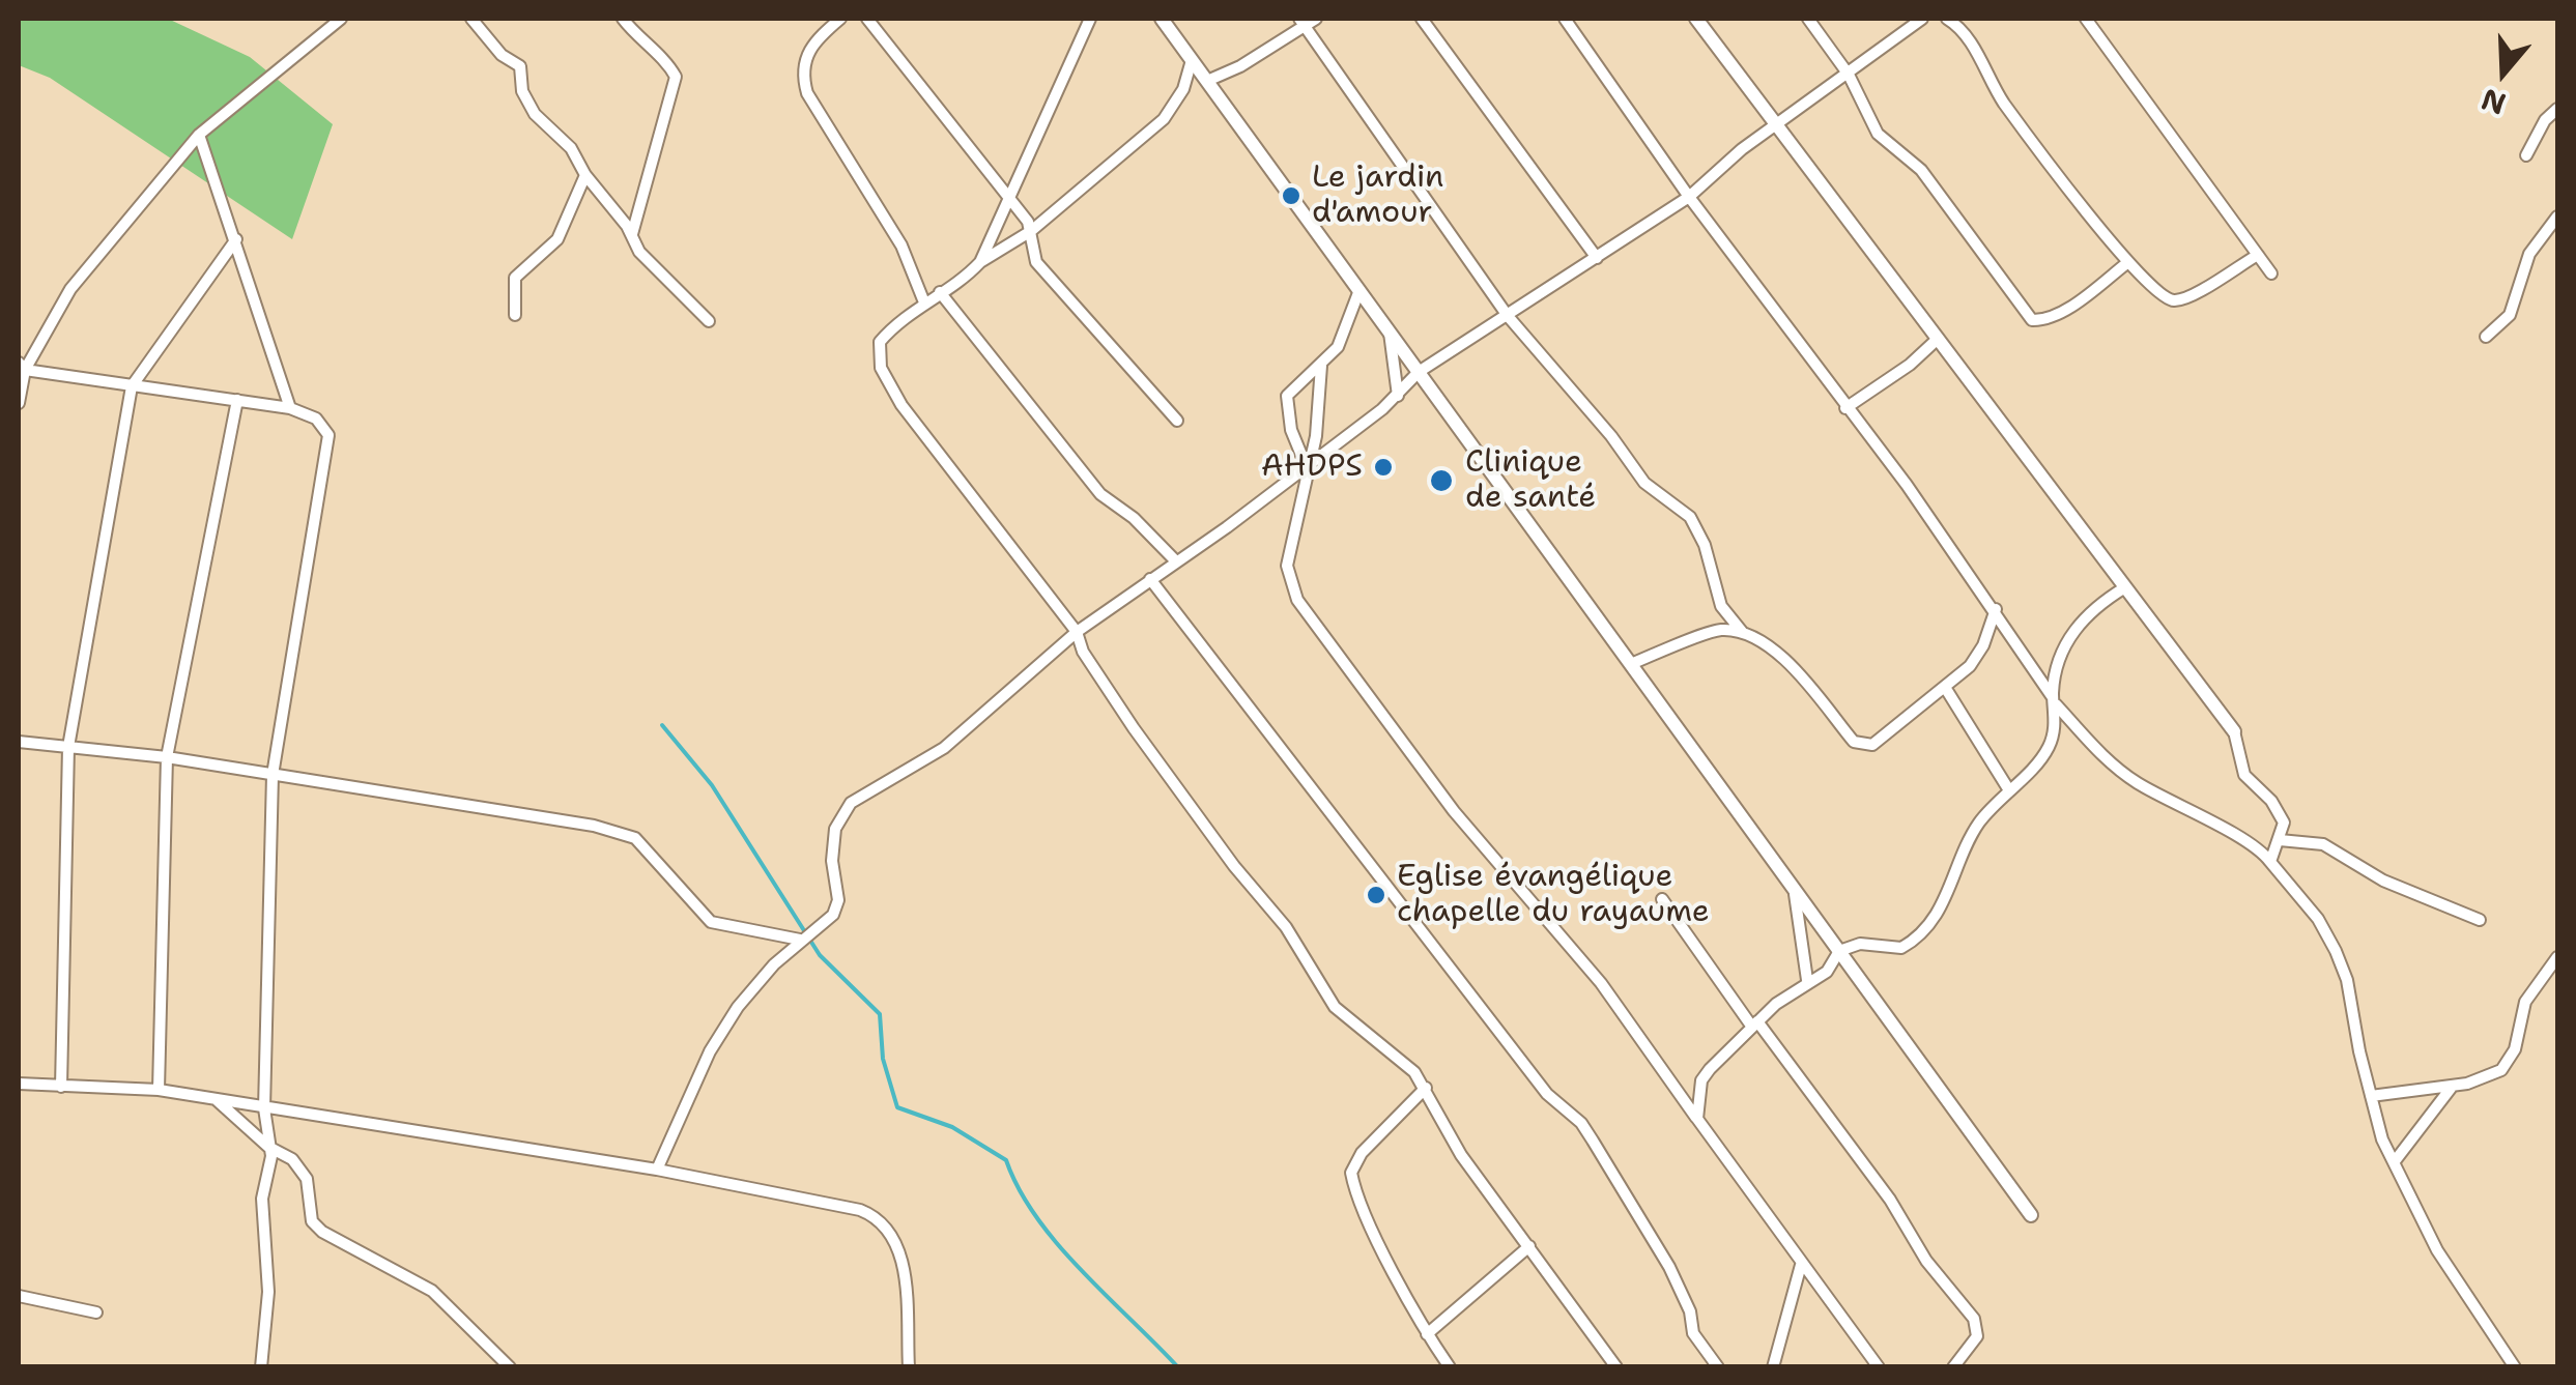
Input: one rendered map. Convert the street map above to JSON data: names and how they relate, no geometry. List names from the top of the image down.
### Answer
{
  "places": [
    "Le jardin d'amour",
    "AHDPS",
    "Clinique de santé",
    "Eglise évangélique chapelle du rayaume"
  ],
  "north": "bottom"
}
